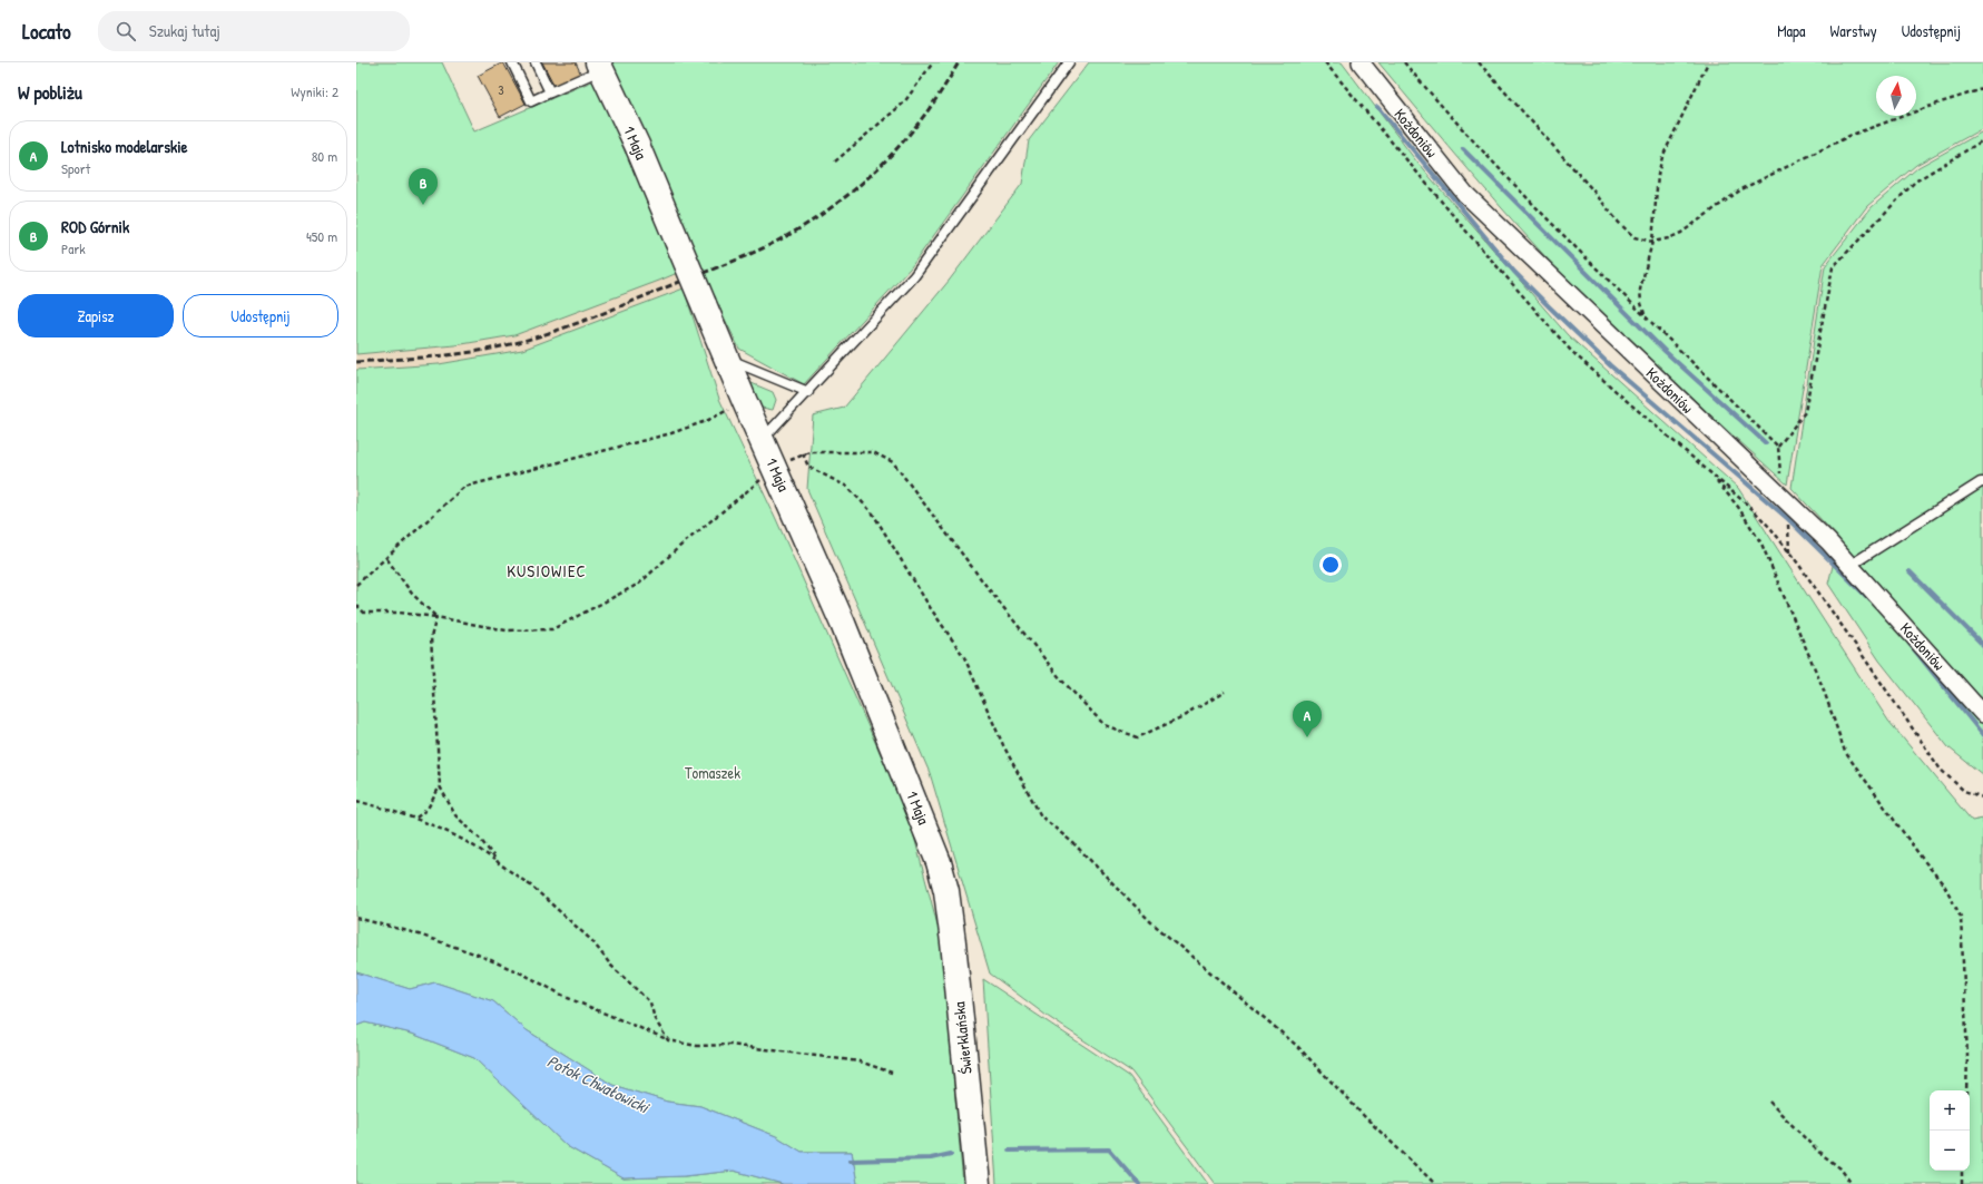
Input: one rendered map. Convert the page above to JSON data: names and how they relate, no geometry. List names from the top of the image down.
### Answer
{
  "streets": {
    "main road": ["1 Maja", "Świerklańska"],
    "street": ["Kożdoniów"]
  },
  "crossings": [
    ["1 Maja", "Świerklańska"]
  ],
  "districts": ["KUSIOWIEC"],
  "water": ["Potok Chwałowicki"],
  "parks": ["Tomaszek"],
  "house_numbers": ["3"],
  "north": "top",
  "page": {
    "header": "Locato",
    "search": "Szukaj tutaj",
    "nav": ["Mapa", "Warstwy", "Udostępnij"],
    "heading": ["W pobliżu", "Wyniki: 2"],
    "list": [
      {
        "mark": "A",
        "name": "Lotnisko modelarskie",
        "note": "Sport",
        "value": "80 m"
      },
      {
        "mark": "B",
        "name": "ROD Górnik",
        "note": "Park",
        "value": "450 m"
      }
    ],
    "pins": ["B", "A"],
    "buttons": ["Zapisz", "Udostępnij"],
    "map_buttons": ["+", "−"]
  }
}
